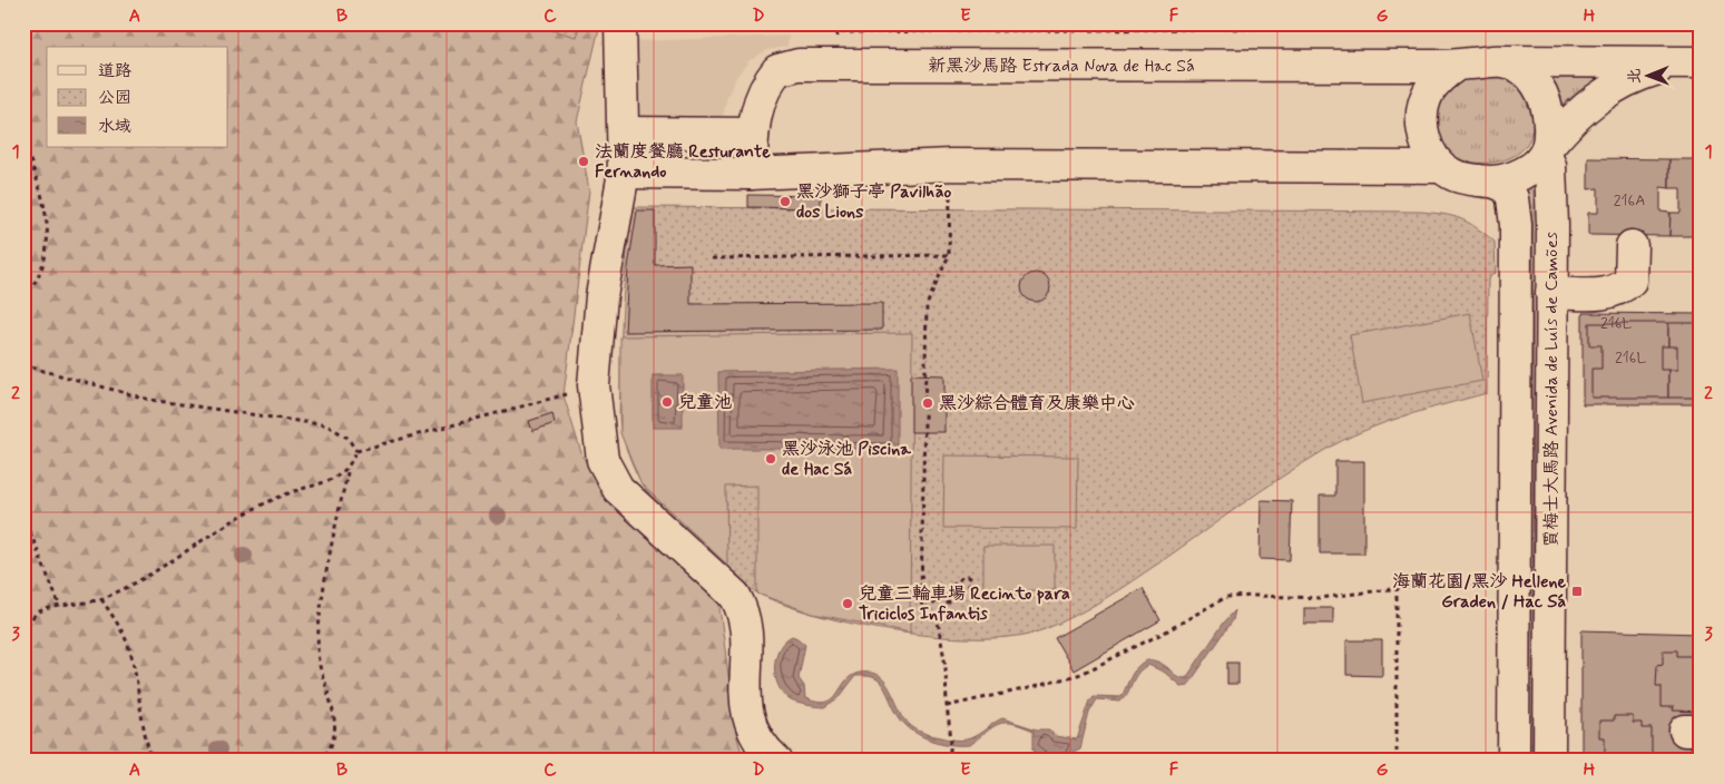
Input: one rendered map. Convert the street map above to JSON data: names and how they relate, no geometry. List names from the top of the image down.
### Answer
{
  "streets": {
    "street": ["新黑沙馬路 Estrada Nova de Hac Sá", "賈梅士大馬路 Avenida de Luís de Camões"]
  },
  "crossings": [
    ["新黑沙馬路 Estrada Nova de Hac Sá", "賈梅士大馬路 Avenida de Luís de Camões"]
  ],
  "places": {
    "other": [
      "法蘭度餐廳 Resturante Fernando",
      "黑沙獅子亭 Pavilhão dos Lions",
      "兒童池",
      "黑沙綜合體育及康樂中心",
      "黑沙泳池 Piscina de Hac Sá",
      "兒童三輪車場 Recinto para Triciclos Infantis"
    ],
    "transit": ["海蘭花園/黑沙 Hellene Graden / Hac Sá"]
  },
  "house_numbers": ["216A", "216L", "216L"],
  "legend": ["道路", "公园", "水域"],
  "north": "left",
  "grid": {
    "columns": [
      "A",
      "B",
      "C",
      "D",
      "E",
      "F",
      "G",
      "H"
    ],
    "rows": ["1", "2", "3"]
  }
}
